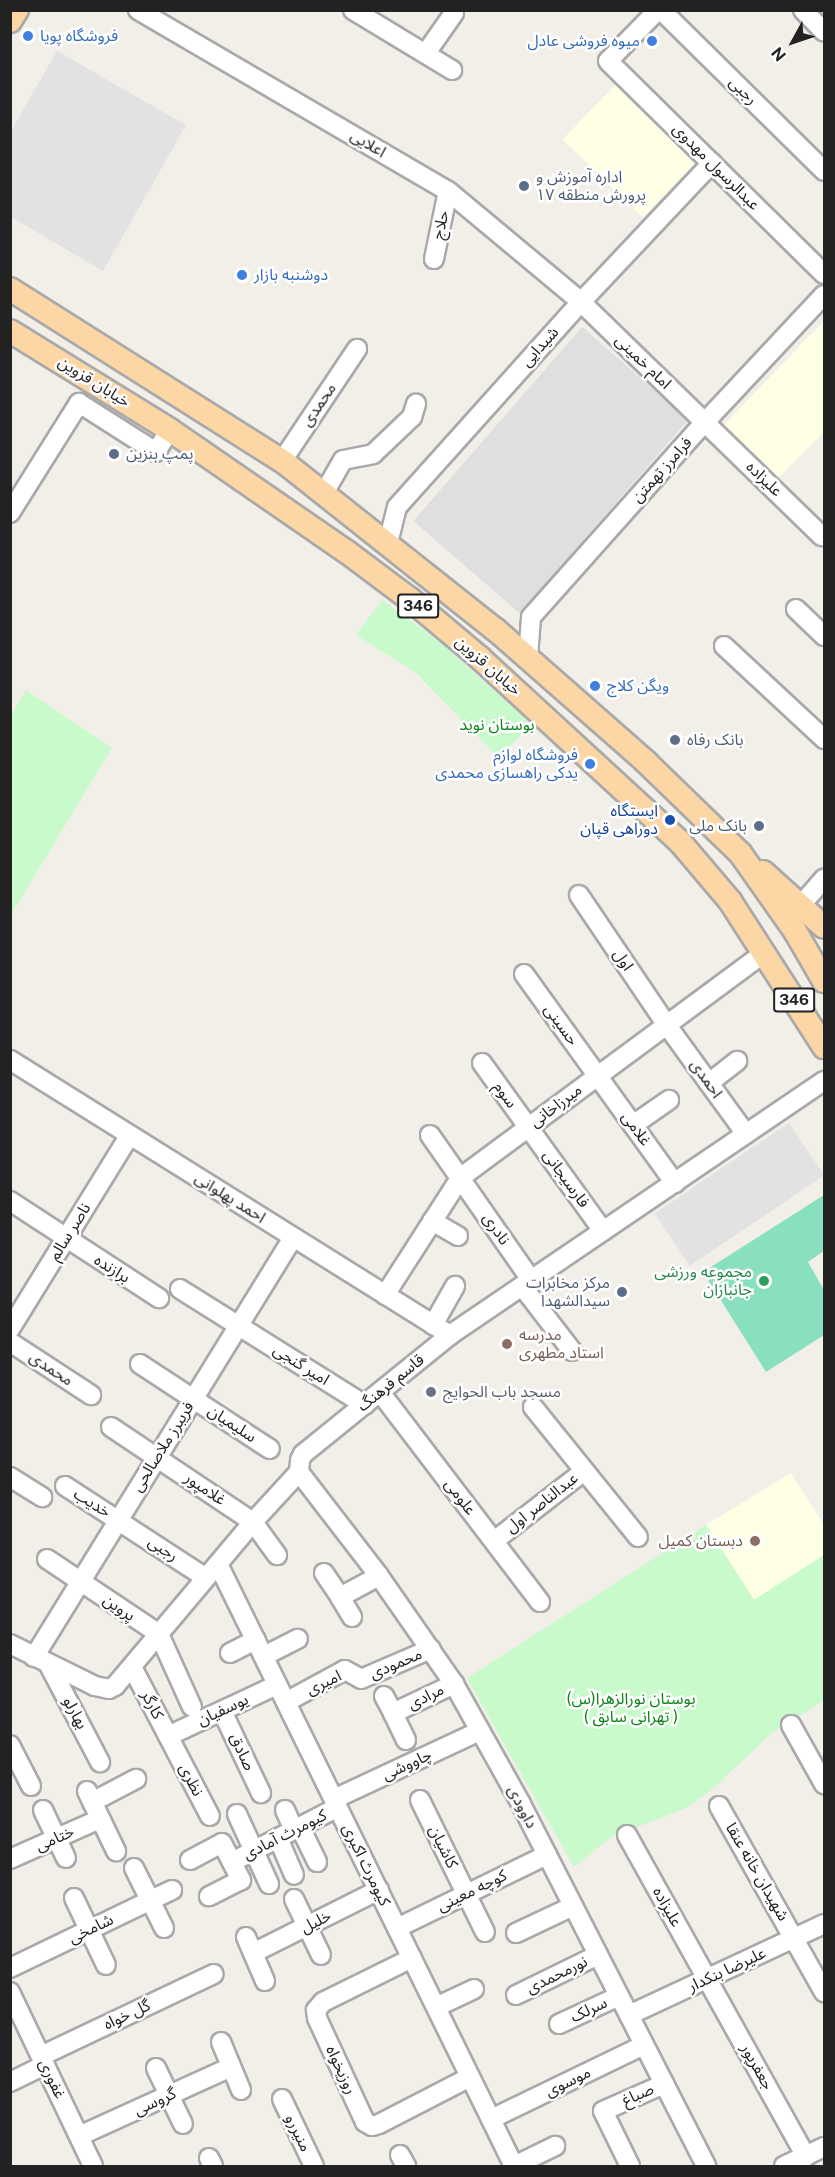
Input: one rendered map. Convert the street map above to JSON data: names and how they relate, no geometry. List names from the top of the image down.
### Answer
{
  "streets": {
    "main road": ["خیابان قزوین", "346"],
    "street": [
      "رجبی",
      "اعلایی",
      "عبدالرسول مهدوی",
      "حلاج",
      "شیدایی",
      "امام خمینی",
      "محمدی",
      "فرامرز تهمتن",
      "علیزاده",
      "اول",
      "حسینی",
      "احمدی",
      "سوم",
      "میرزاخانی",
      "غلامی",
      "فارسیجانی",
      "احمد پهلوانی",
      "نادری",
      "ناصر سالم",
      "برازنده",
      "امیر گنجی",
      "قاسم فرهنگ",
      "سلیمیان",
      "فریبرز ملاصالحی",
      "غلامپور",
      "علومی",
      "خدیب",
      "عبدالناصر اول",
      "پروین",
      "محمودی",
      "امیری",
      "مرادی",
      "کارگر",
      "یوسفیان",
      "بهارلو",
      "صادق",
      "چاووشی",
      "نظری",
      "داوودی",
      "کیومرث آمادی",
      "ختامی",
      "کاشیان",
      "کیومرث اکبری",
      "شهیدان خانه‌ عنقا",
      "کوچه معینی",
      "خلیل",
      "شامخی",
      "علیرضا بنکدار",
      "نورمحمدی",
      "سرلک",
      "گل خواه",
      "جعفرپور",
      "روزیخواه",
      "غفوری",
      "موسوی",
      "صباغ",
      "گروسی",
      "منیررو"
    ]
  },
  "crossings": [
    ["رجبی", "عبدالرسول مهدوی"],
    ["رجبی", "قاسم فرهنگ"],
    ["رجبی", "فریبرز ملاصالحی"],
    ["رجبی", "خدیب"],
    ["رجبی", "کیومرث اکبری"],
    ["اعلایی", "حلاج"],
    ["اعلایی", "شیدایی"],
    ["اعلایی", "امام خمینی"],
    ["عبدالرسول مهدوی", "شیدایی"],
    ["شیدایی", "امام خمینی"],
    ["شیدایی", "خیابان قزوین"],
    ["امام خمینی", "فرامرز تهمتن"],
    ["امام خمینی", "علیزاده"],
    ["خیابان قزوین", "محمدی"],
    ["خیابان قزوین", "فرامرز تهمتن"],
    ["خیابان قزوین", "میرزاخانی"],
    ["فرامرز تهمتن", "علیزاده"],
    ["علیزاده", "علیرضا بنکدار"],
    ["علیزاده", "جعفرپور"],
    ["اول", "احمدی"],
    ["اول", "میرزاخانی"],
    ["حسینی", "میرزاخانی"],
    ["حسینی", "غلامی"],
    ["احمدی", "میرزاخانی"],
    ["احمدی", "قاسم فرهنگ"],
    ["سوم", "میرزاخانی"],
    ["سوم", "فارسیجانی"],
    ["میرزاخانی", "غلامی"],
    ["میرزاخانی", "فارسیجانی"],
    ["میرزاخانی", "احمد پهلوانی"],
    ["میرزاخانی", "نادری"],
    ["غلامی", "قاسم فرهنگ"],
    ["فارسیجانی", "قاسم فرهنگ"],
    ["احمد پهلوانی", "ناصر سالم"],
    ["احمد پهلوانی", "قاسم فرهنگ"],
    ["احمد پهلوانی", "فریبرز ملاصالحی"],
    ["نادری", "قاسم فرهنگ"],
    ["ناصر سالم", "برازنده"],
    ["امیر گنجی", "قاسم فرهنگ"],
    ["امیر گنجی", "فریبرز ملاصالحی"],
    ["قاسم فرهنگ", "فریبرز ملاصالحی"],
    ["قاسم فرهنگ", "غلامپور"],
    ["قاسم فرهنگ", "علومی"],
    ["قاسم فرهنگ", "پروین"],
    ["قاسم فرهنگ", "کارگر"],
    ["قاسم فرهنگ", "بهارلو"],
    ["قاسم فرهنگ", "داوودی"],
    ["قاسم فرهنگ", "کیومرث اکبری"],
    ["سلیمیان", "فریبرز ملاصالحی"],
    ["فریبرز ملاصالحی", "غلامپور"],
    ["فریبرز ملاصالحی", "خدیب"],
    ["فریبرز ملاصالحی", "پروین"],
    ["فریبرز ملاصالحی", "بهارلو"],
    ["علومی", "عبدالناصر اول"],
    ["محمودی", "امیری"],
    ["محمودی", "داوودی"],
    ["امیری", "کیومرث اکبری"],
    ["مرادی", "داوودی"],
    ["کارگر", "یوسفیان"],
    ["کارگر", "نظری"],
    ["یوسفیان", "صادق"],
    ["یوسفیان", "نظری"],
    ["یوسفیان", "کیومرث اکبری"],
    ["چاووشی", "داوودی"],
    ["چاووشی", "کیومرث آمادی"],
    ["چاووشی", "کیومرث اکبری"],
    ["داوودی", "کوچه معینی"],
    ["داوودی", "علیرضا بنکدار"],
    ["داوودی", "نورمحمدی"],
    ["داوودی", "سرلک"],
    ["داوودی", "موسوی"],
    ["داوودی", "صباغ"],
    ["کیومرث آمادی", "کیومرث اکبری"],
    ["کاشیان", "کوچه معینی"],
    ["کیومرث اکبری", "کوچه معینی"],
    ["کیومرث اکبری", "خلیل"],
    ["کیومرث اکبری", "روزیخواه"],
    ["کیومرث اکبری", "موسوی"],
    ["شهیدان خانه‌ عنقا", "علیرضا بنکدار"],
    ["علیرضا بنکدار", "جعفرپور"],
    ["گل خواه", "غفوری"],
    ["غفوری", "گروسی"]
  ],
  "parks": ["بوستان نوید", "بوستان نورالزهرا(س) ( تهرانی سابق )"],
  "places": [
    "فروشگاه پویا",
    "میوه فروشی عادل",
    "اداره آموزش و پرورش منطقه ۱۷",
    "دوشنبه بازار",
    "پمپ بنزین",
    "ویگن کلاج",
    "بانک رفاه",
    "فروشگاه لوازم یدکی راهسازی محمدی",
    "ایستگاه دوراهی قپان",
    "بانک ملی",
    "مجموعه ورزشی جانبازان",
    "مرکز مخابرات سیدالشهدا",
    "مدرسه استاد مطهری",
    "مسجد باب الحوایج",
    "دبستان کمیل"
  ],
  "north": "bottom left"
}
